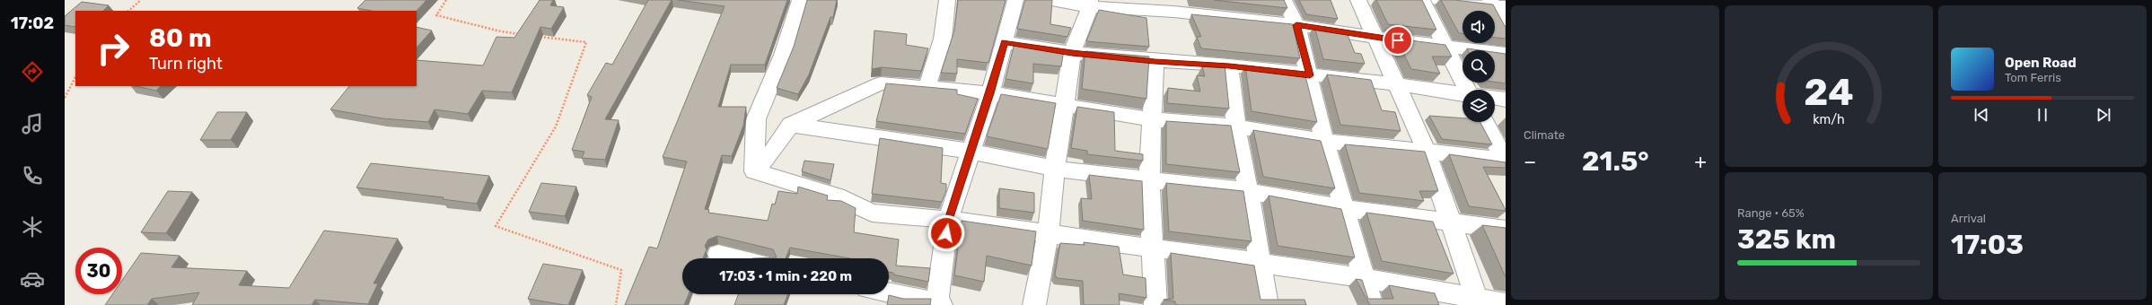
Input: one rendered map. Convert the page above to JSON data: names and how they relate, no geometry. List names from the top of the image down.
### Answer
{
  "page": {
    "tabs": "17:02",
    "tile": [
      "Climate",
      ["Range · 65%", "325 km"],
      ["Arrival", "17:03"]
    ],
    "turn": ["80 m", "Turn right"],
    "song": ["Open Road", "Tom Ferris"],
    "heat": ["−", "21.5°", "+"],
    "limit": "30",
    "trip": "17:03 · 1 min · 220 m",
    "gauge": ["24", "km/h"]
  }
}
